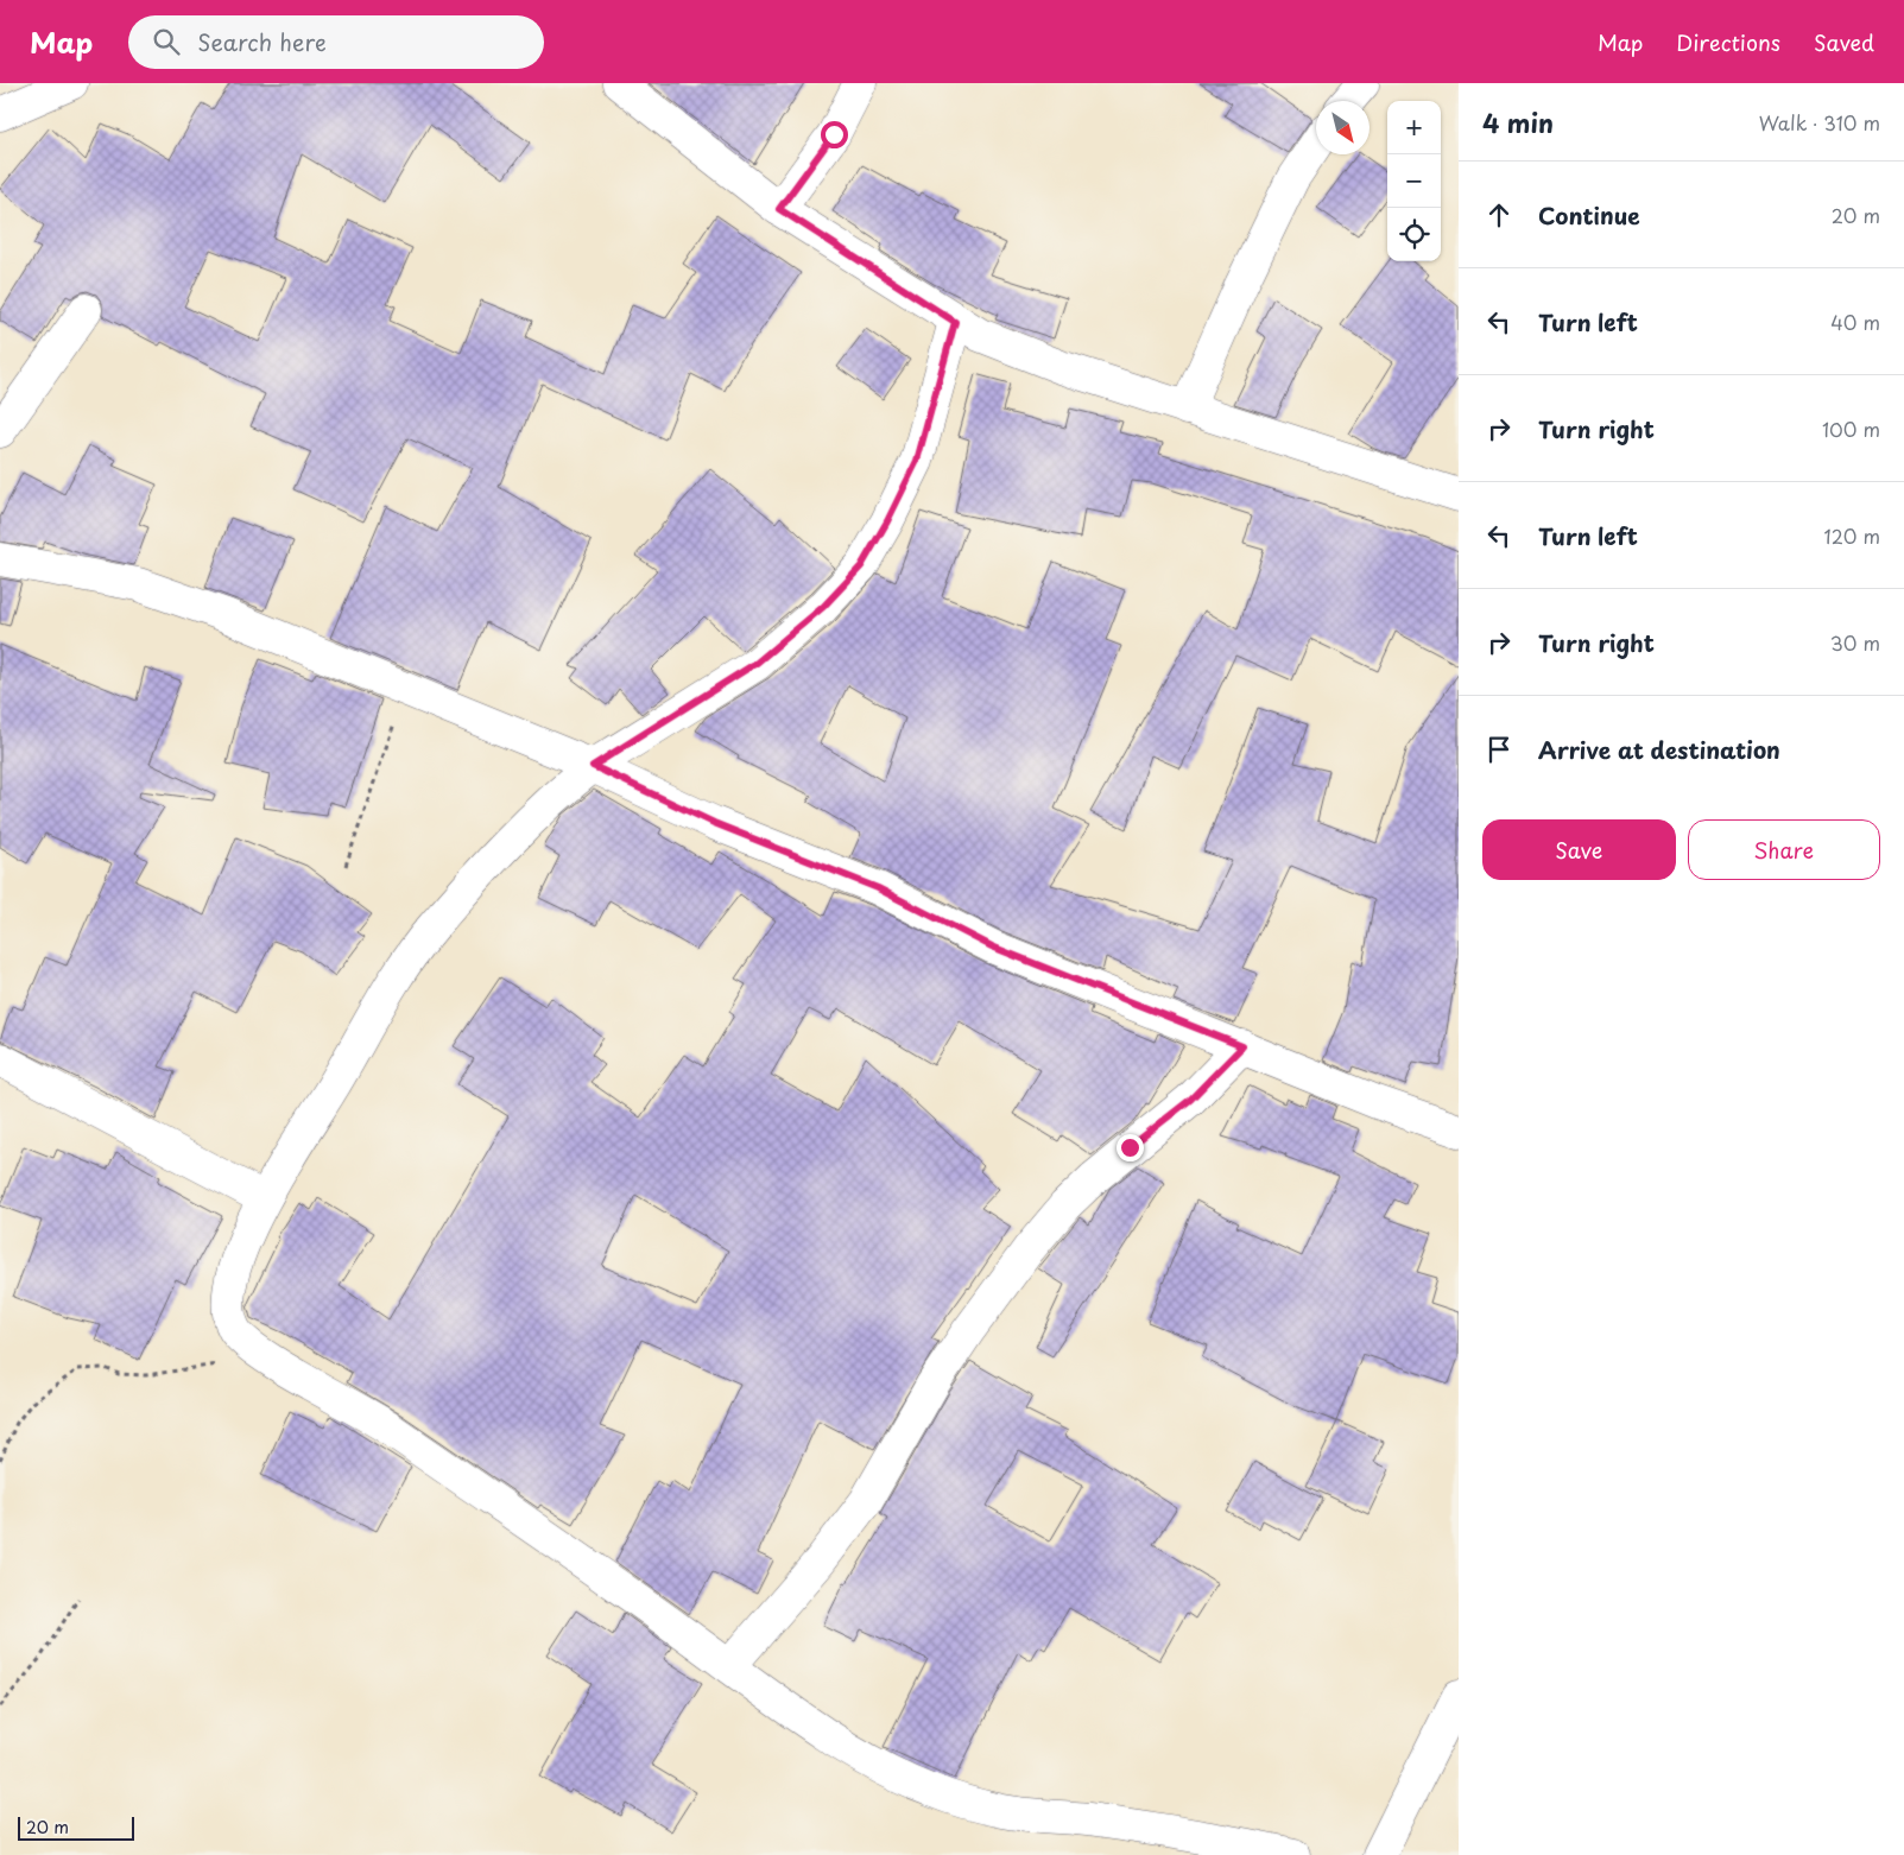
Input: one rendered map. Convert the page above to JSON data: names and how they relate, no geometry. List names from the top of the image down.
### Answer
{
  "scale_bar": "20 m",
  "north": "bottom right",
  "page": {
    "header": "Map",
    "search": "Search here",
    "nav": ["Map", "Directions", "Saved"],
    "heading": ["4 min", "Walk · 310 m"],
    "map_buttons": ["+", "−"],
    "list": [
      ["Continue", "20 m"],
      ["Turn left", "40 m"],
      ["Turn right", "100 m"],
      ["Turn left", "120 m"],
      ["Turn right", "30 m"],
      "Arrive at destination"
    ],
    "buttons": ["Save", "Share"],
    "scale": "20 m"
  }
}
